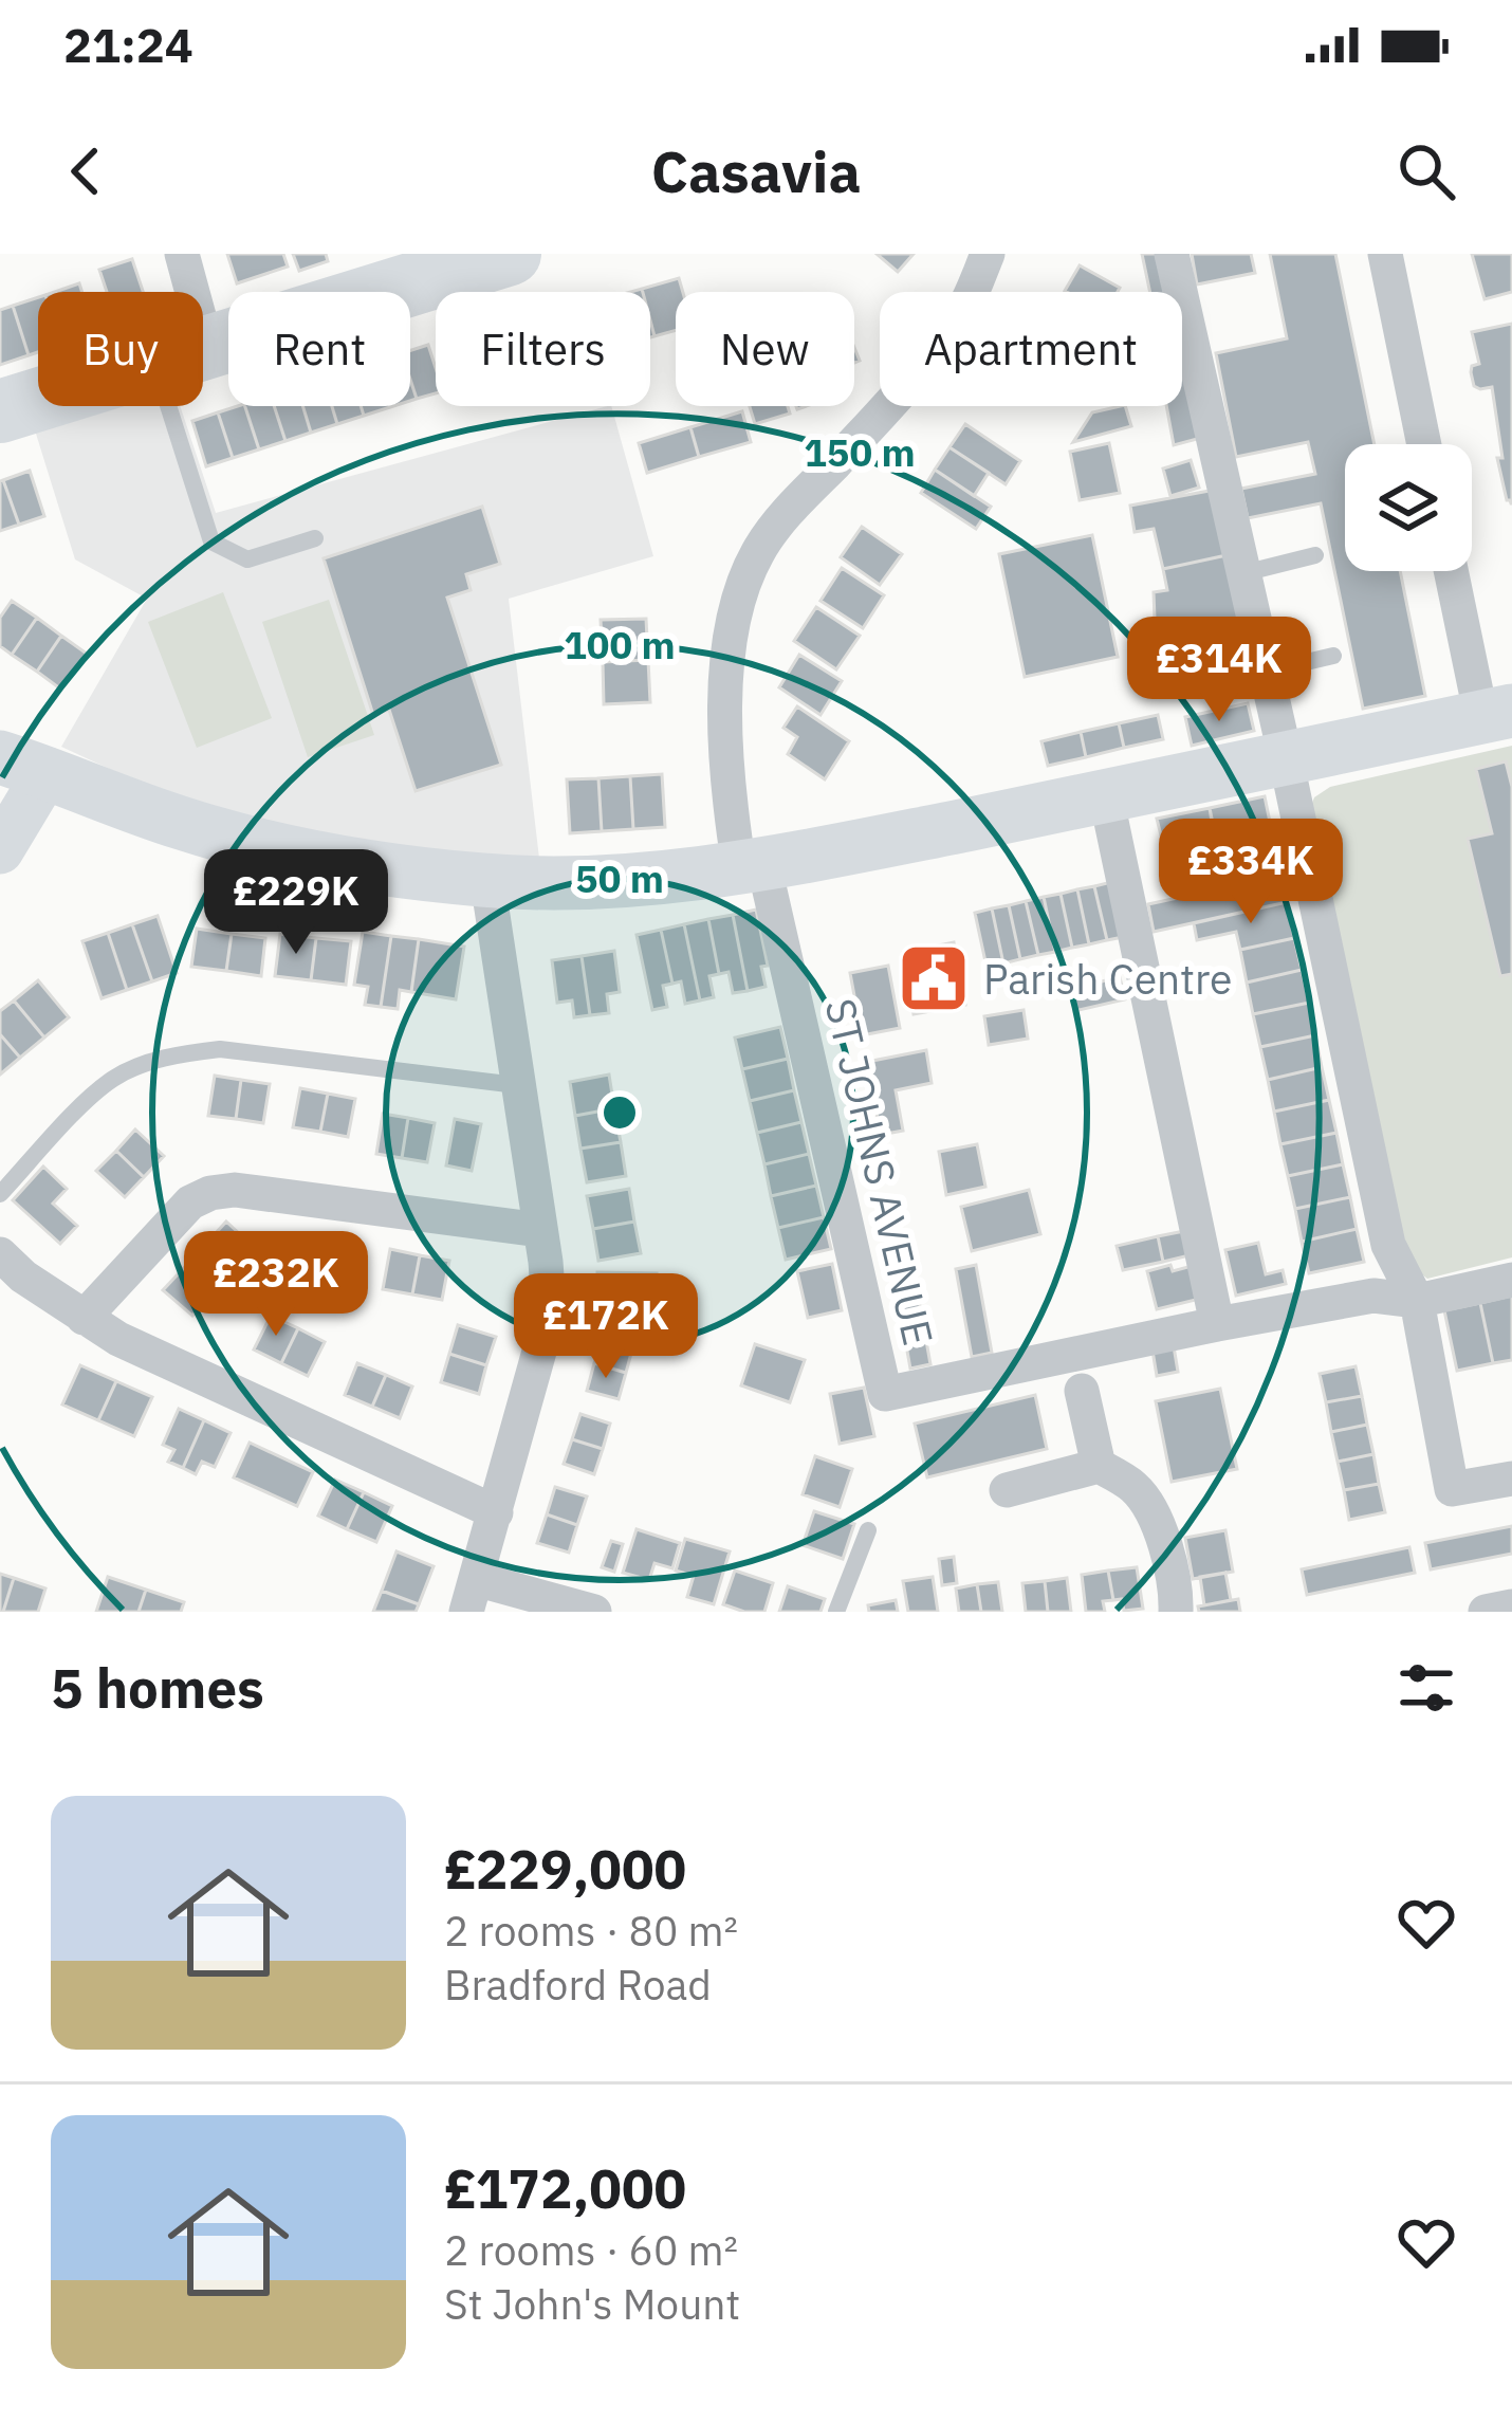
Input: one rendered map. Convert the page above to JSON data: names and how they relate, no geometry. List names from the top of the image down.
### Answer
{
  "streets": {
    "street": ["ST JOHNS AVENUE"]
  },
  "places": {
    "public building": ["Parish Centre"]
  },
  "page": {
    "status": "21:24",
    "header": "Casavia",
    "chip": [
      "Buy",
      "Rent",
      "Filters",
      "New",
      "Apartment"
    ],
    "price": [
      "£314K",
      "£334K",
      "£229K",
      "£232K",
      "£172K"
    ],
    "heading": "5 homes",
    "list": [
      {
        "name": "£229,000",
        "note": "2 rooms · 80 m² · Bradford Road"
      },
      {
        "name": "£172,000",
        "note": "2 rooms · 60 m² · St John's Mount"
      }
    ]
  },
  "rings": ["150 m", "100 m", "50 m"]
}
